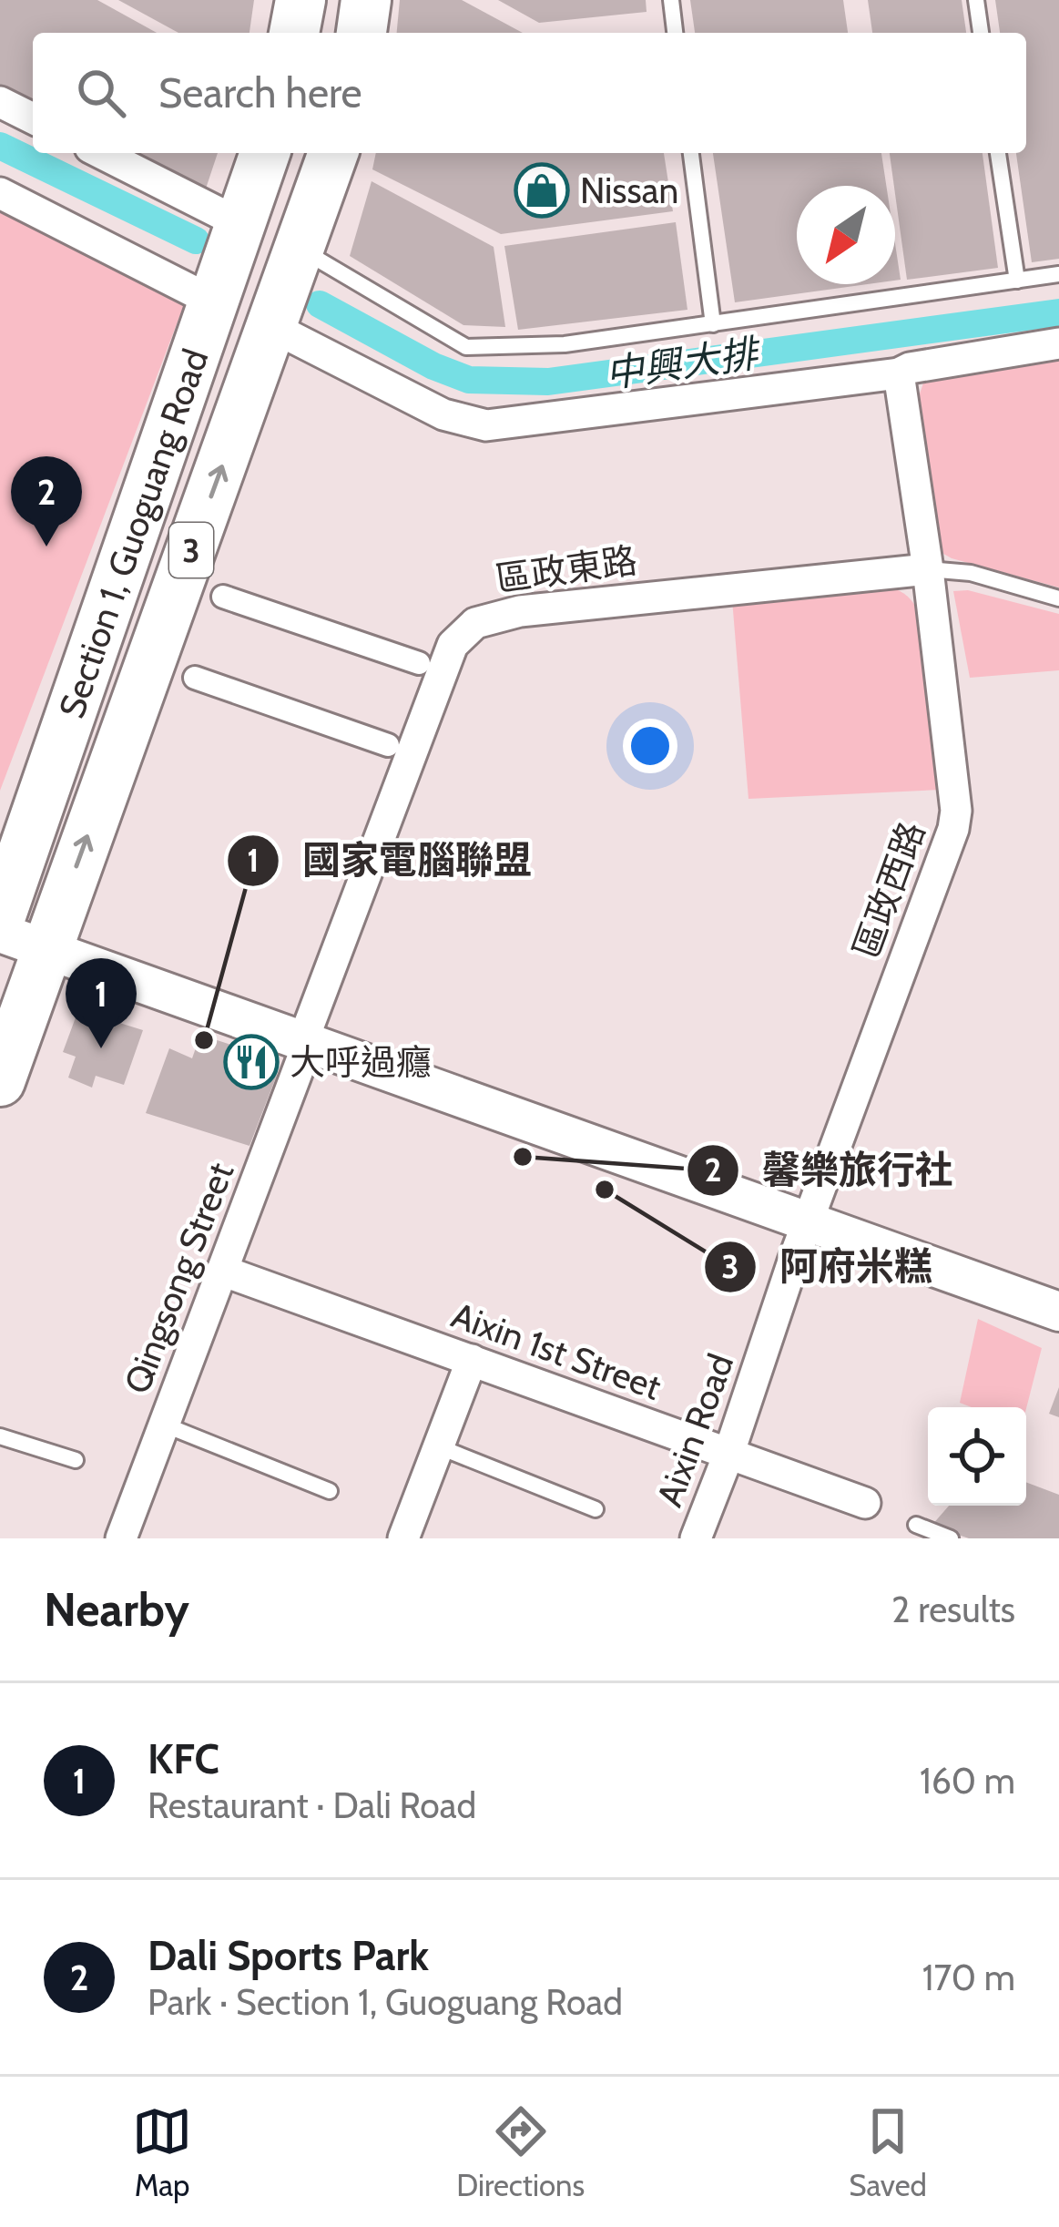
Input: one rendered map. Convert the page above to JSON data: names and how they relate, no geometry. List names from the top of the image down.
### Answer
{
  "streets": {
    "main road": ["Section 1, Guoguang Road", "3"],
    "street": [
      "區政東路",
      "區政西路",
      "Qingsong Street",
      "Aixin 1st Street",
      "Aixin Road"
    ]
  },
  "crossings": [
    ["Section 1, Guoguang Road", "3"],
    ["區政東路", "區政西路"],
    ["區政東路", "Qingsong Street"],
    ["區政西路", "Aixin Road"],
    ["Qingsong Street", "Aixin 1st Street"],
    ["Aixin 1st Street", "Aixin Road"]
  ],
  "water": ["中興大排"],
  "places": {
    "shop": ["Nissan"],
    "other": ["國家電腦聯盟", "馨樂旅行社", "阿府米糕"],
    "restaurant": ["大呼過癮"]
  },
  "north": "bottom left",
  "page": {
    "search": "Search here",
    "pins": ["2", "1"],
    "heading": ["Nearby", "2 results"],
    "list": [
      {
        "mark": "1",
        "name": "KFC",
        "note": "Restaurant · Dali Road",
        "value": "160 m"
      },
      {
        "mark": "2",
        "name": "Dali Sports Park",
        "note": "Park · Section 1, Guoguang Road",
        "value": "170 m"
      }
    ],
    "nav": ["Map", "Directions", "Saved"]
  }
}
